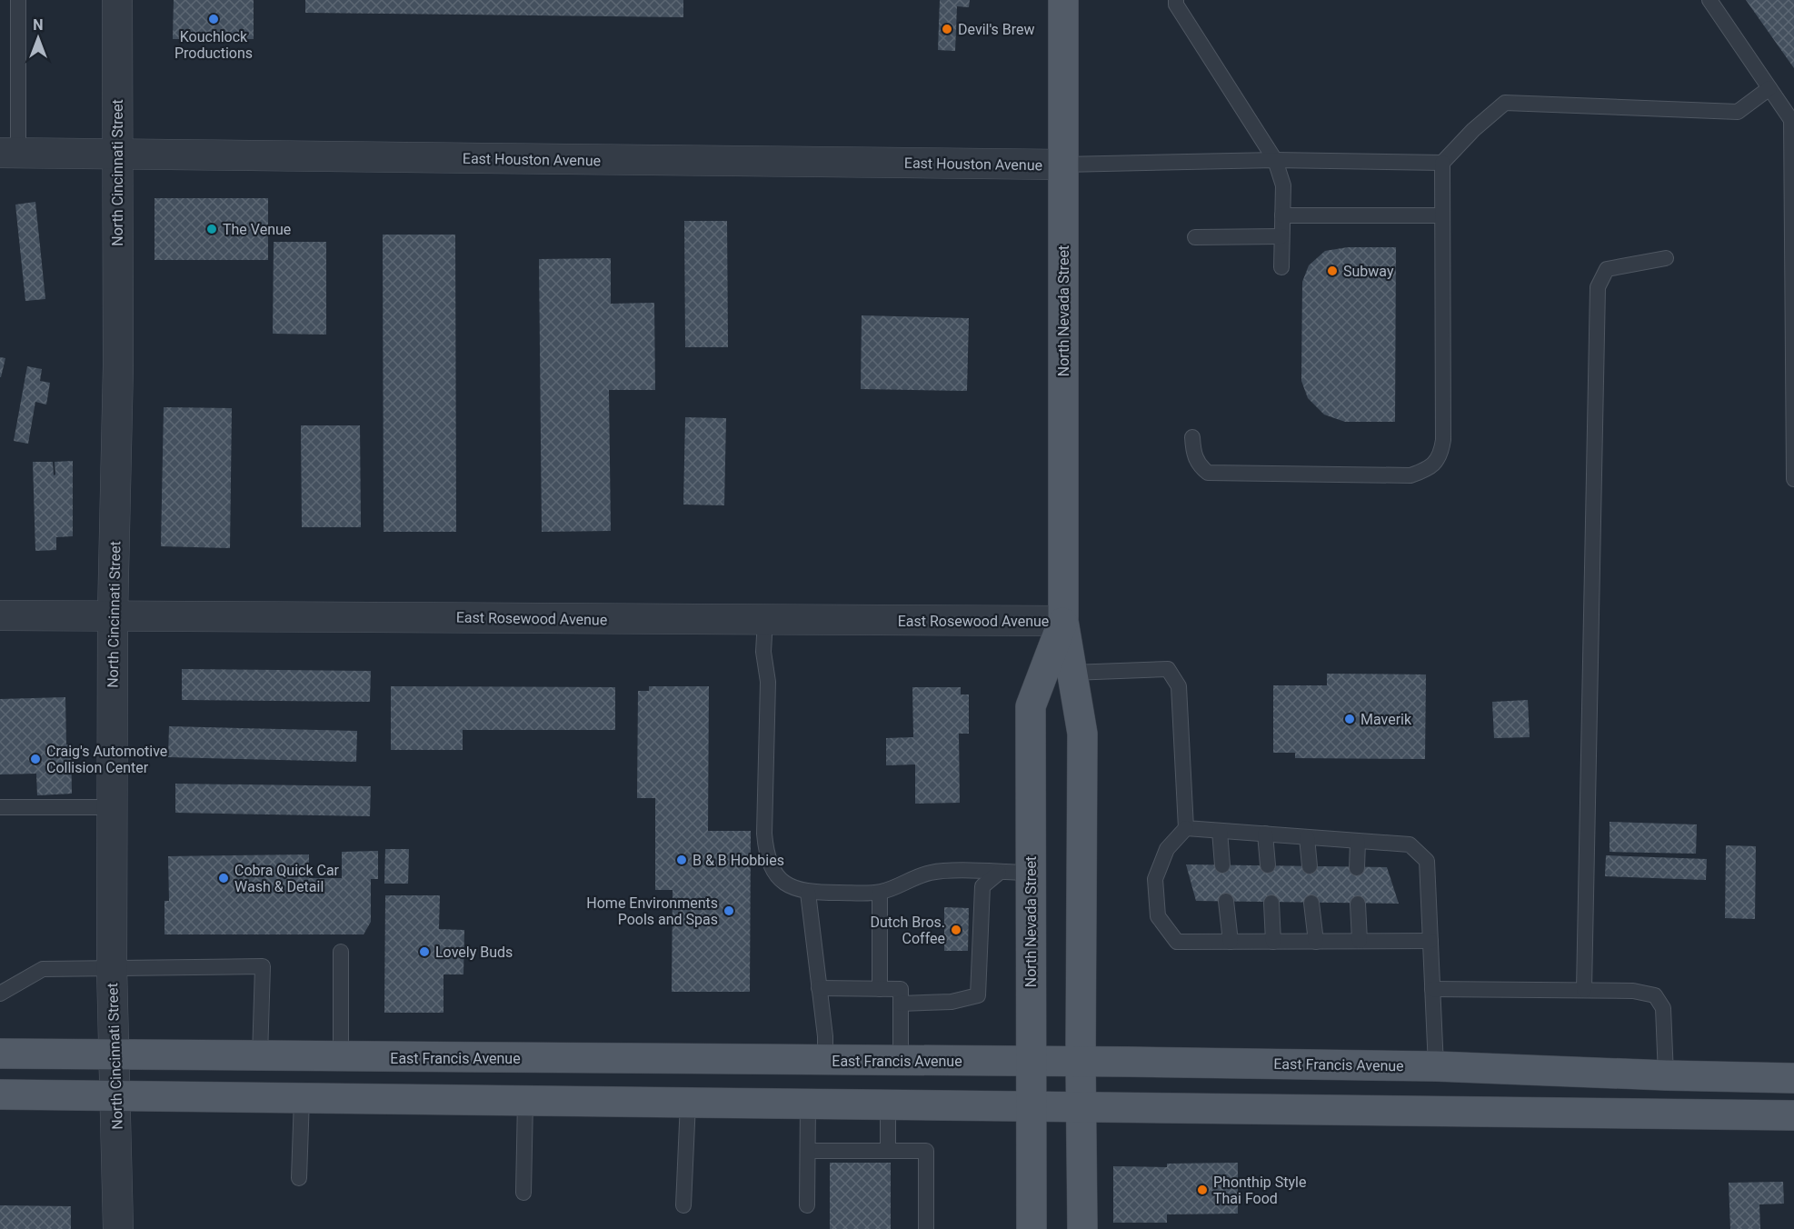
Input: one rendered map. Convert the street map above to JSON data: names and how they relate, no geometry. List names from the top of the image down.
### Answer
{
  "streets": {
    "main road": ["North Nevada Street", "East Francis Avenue"],
    "street": ["East Houston Avenue", "North Cincinnati Street", "East Rosewood Avenue"]
  },
  "crossings": [
    ["East Houston Avenue", "North Cincinnati Street"],
    ["East Houston Avenue", "North Nevada Street"],
    ["North Cincinnati Street", "East Rosewood Avenue"],
    ["North Cincinnati Street", "East Francis Avenue"],
    ["North Nevada Street", "East Rosewood Avenue"],
    ["North Nevada Street", "East Francis Avenue"]
  ],
  "places": [
    "Kouchlock Productions",
    "Devil's Brew",
    "The Venue",
    "Subway",
    "Maverik",
    "Craig's Automotive Collision Center",
    "B & B Hobbies",
    "Cobra Quick Car Wash & Detail",
    "Home Environments Pools and Spas",
    "Dutch Bros. Coffee",
    "Lovely Buds",
    "Phonthip Style Thai Food"
  ],
  "north": "top"
}
